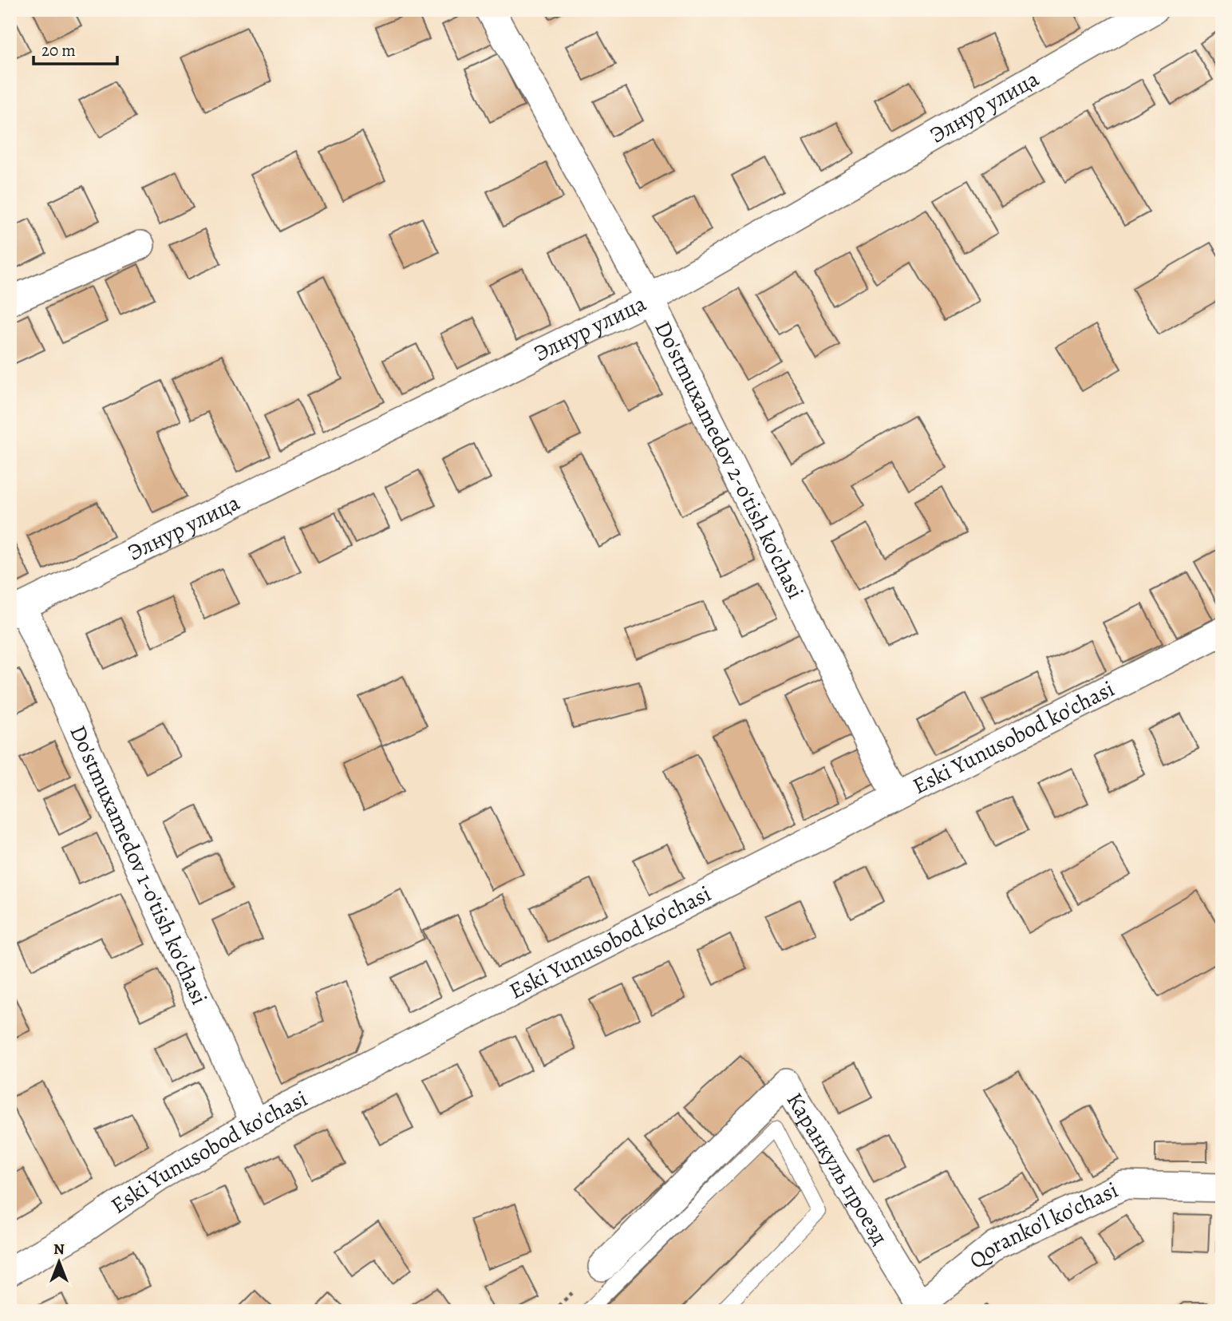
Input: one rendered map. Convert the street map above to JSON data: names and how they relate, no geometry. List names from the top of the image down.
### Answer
{
  "streets": {
    "street": [
      "Элнур улица",
      "Do'stmuxamedov 2-o'tish ko'chasi",
      "Eski Yunusobod ko'chasi",
      "Do'stmuxamedov 1-o'tish ko'chasi",
      "Каранкуль проезд",
      "Qoranko'l ko'chasi"
    ]
  },
  "crossings": [
    ["Элнур улица", "Do'stmuxamedov 2-o'tish ko'chasi"],
    ["Элнур улица", "Do'stmuxamedov 1-o'tish ko'chasi"],
    ["Do'stmuxamedov 2-o'tish ko'chasi", "Eski Yunusobod ko'chasi"],
    ["Eski Yunusobod ko'chasi", "Do'stmuxamedov 1-o'tish ko'chasi"],
    ["Каранкуль проезд", "Qoranko'l ko'chasi"]
  ],
  "scale_bar": "20 m",
  "north": "top"
}
